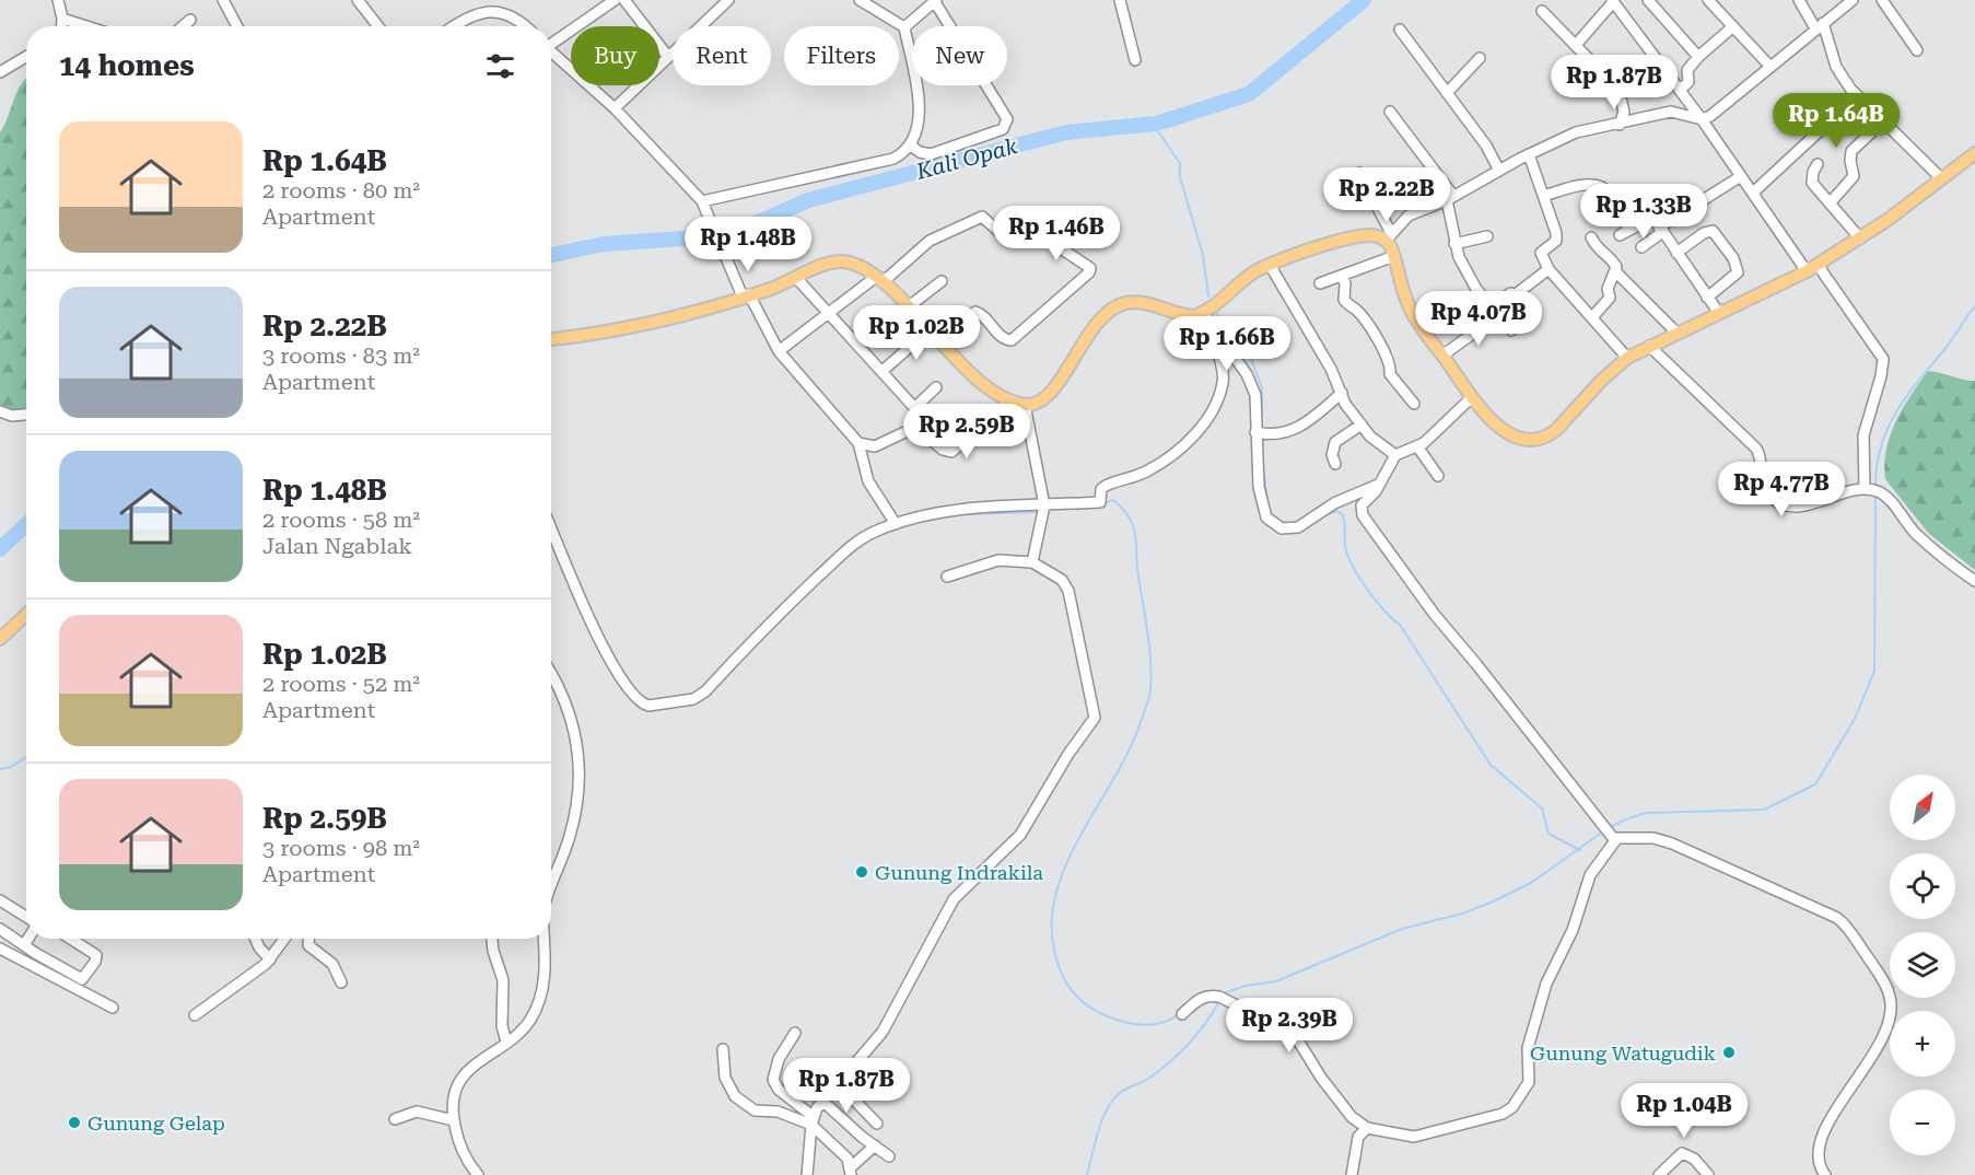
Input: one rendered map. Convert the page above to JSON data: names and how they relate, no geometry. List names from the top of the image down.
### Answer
{
  "water": ["Kali Opak"],
  "places": ["Gunung Indrakila", "Gunung Watugudik", "Gunung Gelap"],
  "north": "top right",
  "page": {
    "chip": [
      "Buy",
      "Rent",
      "Filters",
      "New"
    ],
    "heading": "14 homes",
    "price": [
      "Rp 1.87B",
      "Rp 1.64B",
      "Rp 2.22B",
      "Rp 1.33B",
      "Rp 1.46B",
      "Rp 1.48B",
      "Rp 4.07B",
      "Rp 1.02B",
      "Rp 1.66B",
      "Rp 2.59B",
      "Rp 4.77B",
      "Rp 2.39B",
      "Rp 1.87B",
      "Rp 1.04B"
    ],
    "list": [
      {
        "name": "Rp 1.64B",
        "note": "2 rooms · 80 m² · Apartment"
      },
      {
        "name": "Rp 2.22B",
        "note": "3 rooms · 83 m² · Apartment"
      },
      {
        "name": "Rp 1.48B",
        "note": "2 rooms · 58 m² · Jalan Ngablak"
      },
      {
        "name": "Rp 1.02B",
        "note": "2 rooms · 52 m² · Apartment"
      },
      {
        "name": "Rp 2.59B",
        "note": "3 rooms · 98 m² · Apartment"
      }
    ],
    "map_buttons": ["+", "−"]
  }
}
